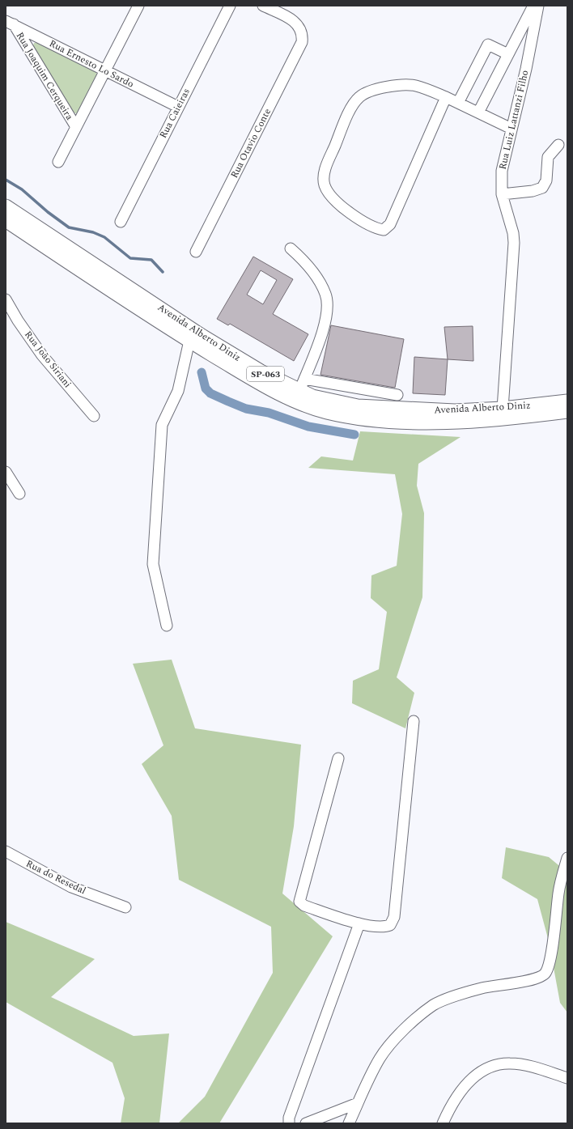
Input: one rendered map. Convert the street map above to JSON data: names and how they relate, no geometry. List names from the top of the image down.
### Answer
{
  "streets": {
    "main road": ["Avenida Alberto Diniz", "SP-063"],
    "street": [
      "Rua Ernesto Lo Sardo",
      "Rua Joaquim Cerqueira",
      "Rua Caieiras",
      "Rua Luiz Lattanzi Filho",
      "Rua Otavio Conte",
      "Rua João Siriani",
      "Rua do Resedal"
    ]
  },
  "crossings": [
    ["Rua Ernesto Lo Sardo", "Rua Joaquim Cerqueira"],
    ["Rua Ernesto Lo Sardo", "Rua Caieiras"],
    ["Rua Luiz Lattanzi Filho", "Avenida Alberto Diniz"]
  ]
}
